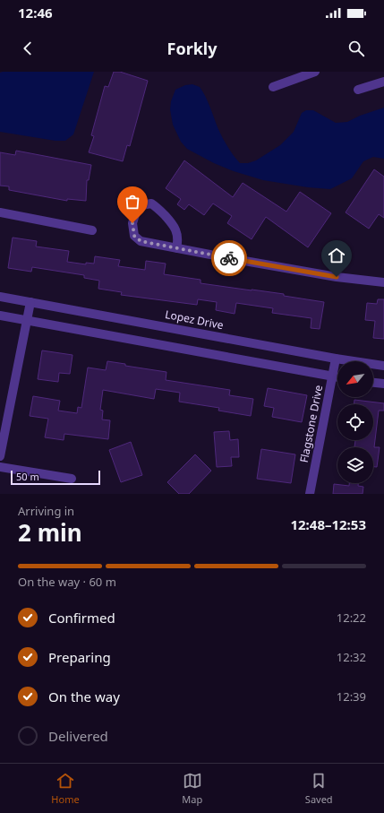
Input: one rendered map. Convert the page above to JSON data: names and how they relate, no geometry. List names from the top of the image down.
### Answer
{
  "streets": {
    "street": ["Lopez Drive", "Flagstone Drive"]
  },
  "crossings": [
    ["Lopez Drive", "Flagstone Drive"]
  ],
  "scale_bar": "50 m",
  "north": "bottom left",
  "page": {
    "status": "12:46",
    "header": "Forkly",
    "scale": "50 m",
    "heading": ["2 min", "Arriving in", "12:48–12:53"],
    "bar": "On the way · 60 m",
    "list": [
      ["Confirmed", "12:22"],
      ["Preparing", "12:32"],
      ["On the way", "12:39"],
      "Delivered"
    ],
    "tabs": ["Home", "Map", "Saved"]
  }
}
